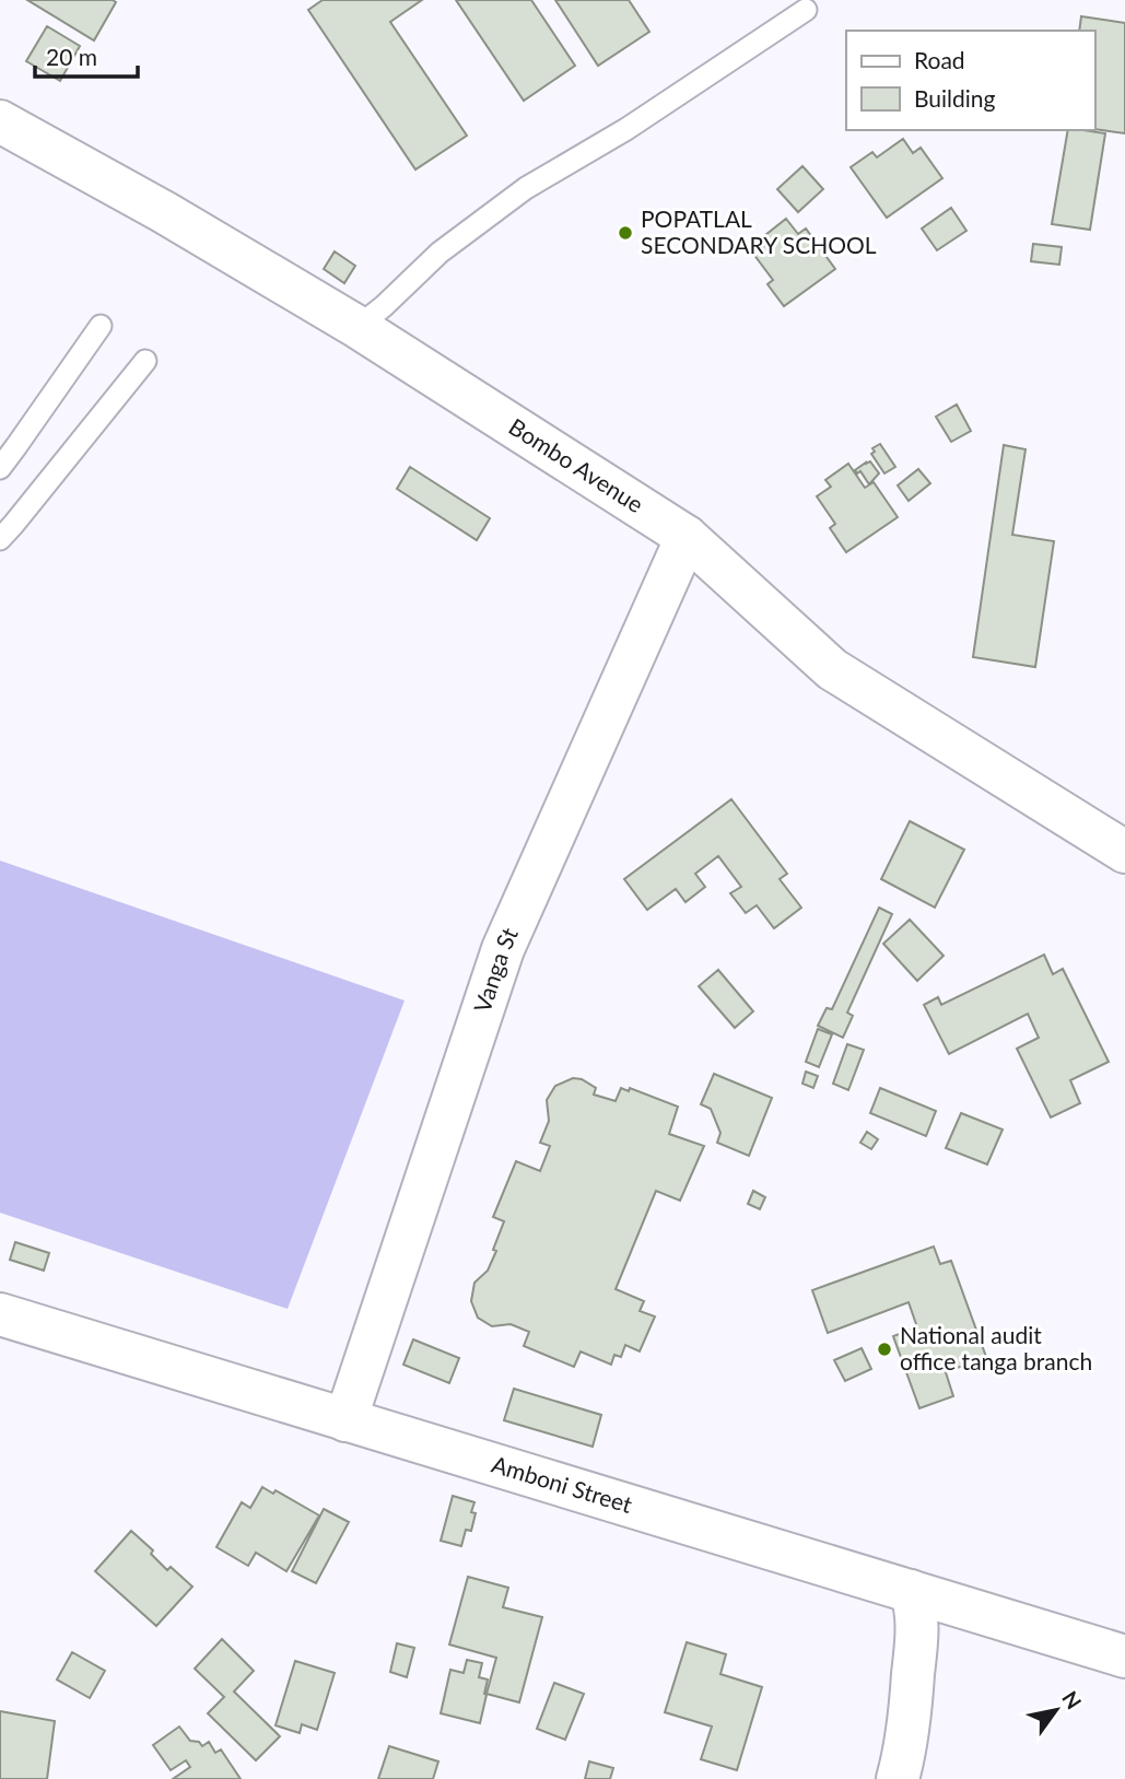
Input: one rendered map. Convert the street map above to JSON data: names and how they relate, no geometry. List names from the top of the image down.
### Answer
{
  "streets": {
    "street": ["Bombo Avenue", "Vanga St", "Amboni Street"]
  },
  "crossings": [
    ["Bombo Avenue", "Vanga St"],
    ["Vanga St", "Amboni Street"]
  ],
  "places": ["POPATLAL SECONDARY SCHOOL", "National audit office tanga branch"],
  "legend": ["Road", "Building"],
  "scale_bar": "20 m",
  "north": "top right"
}
